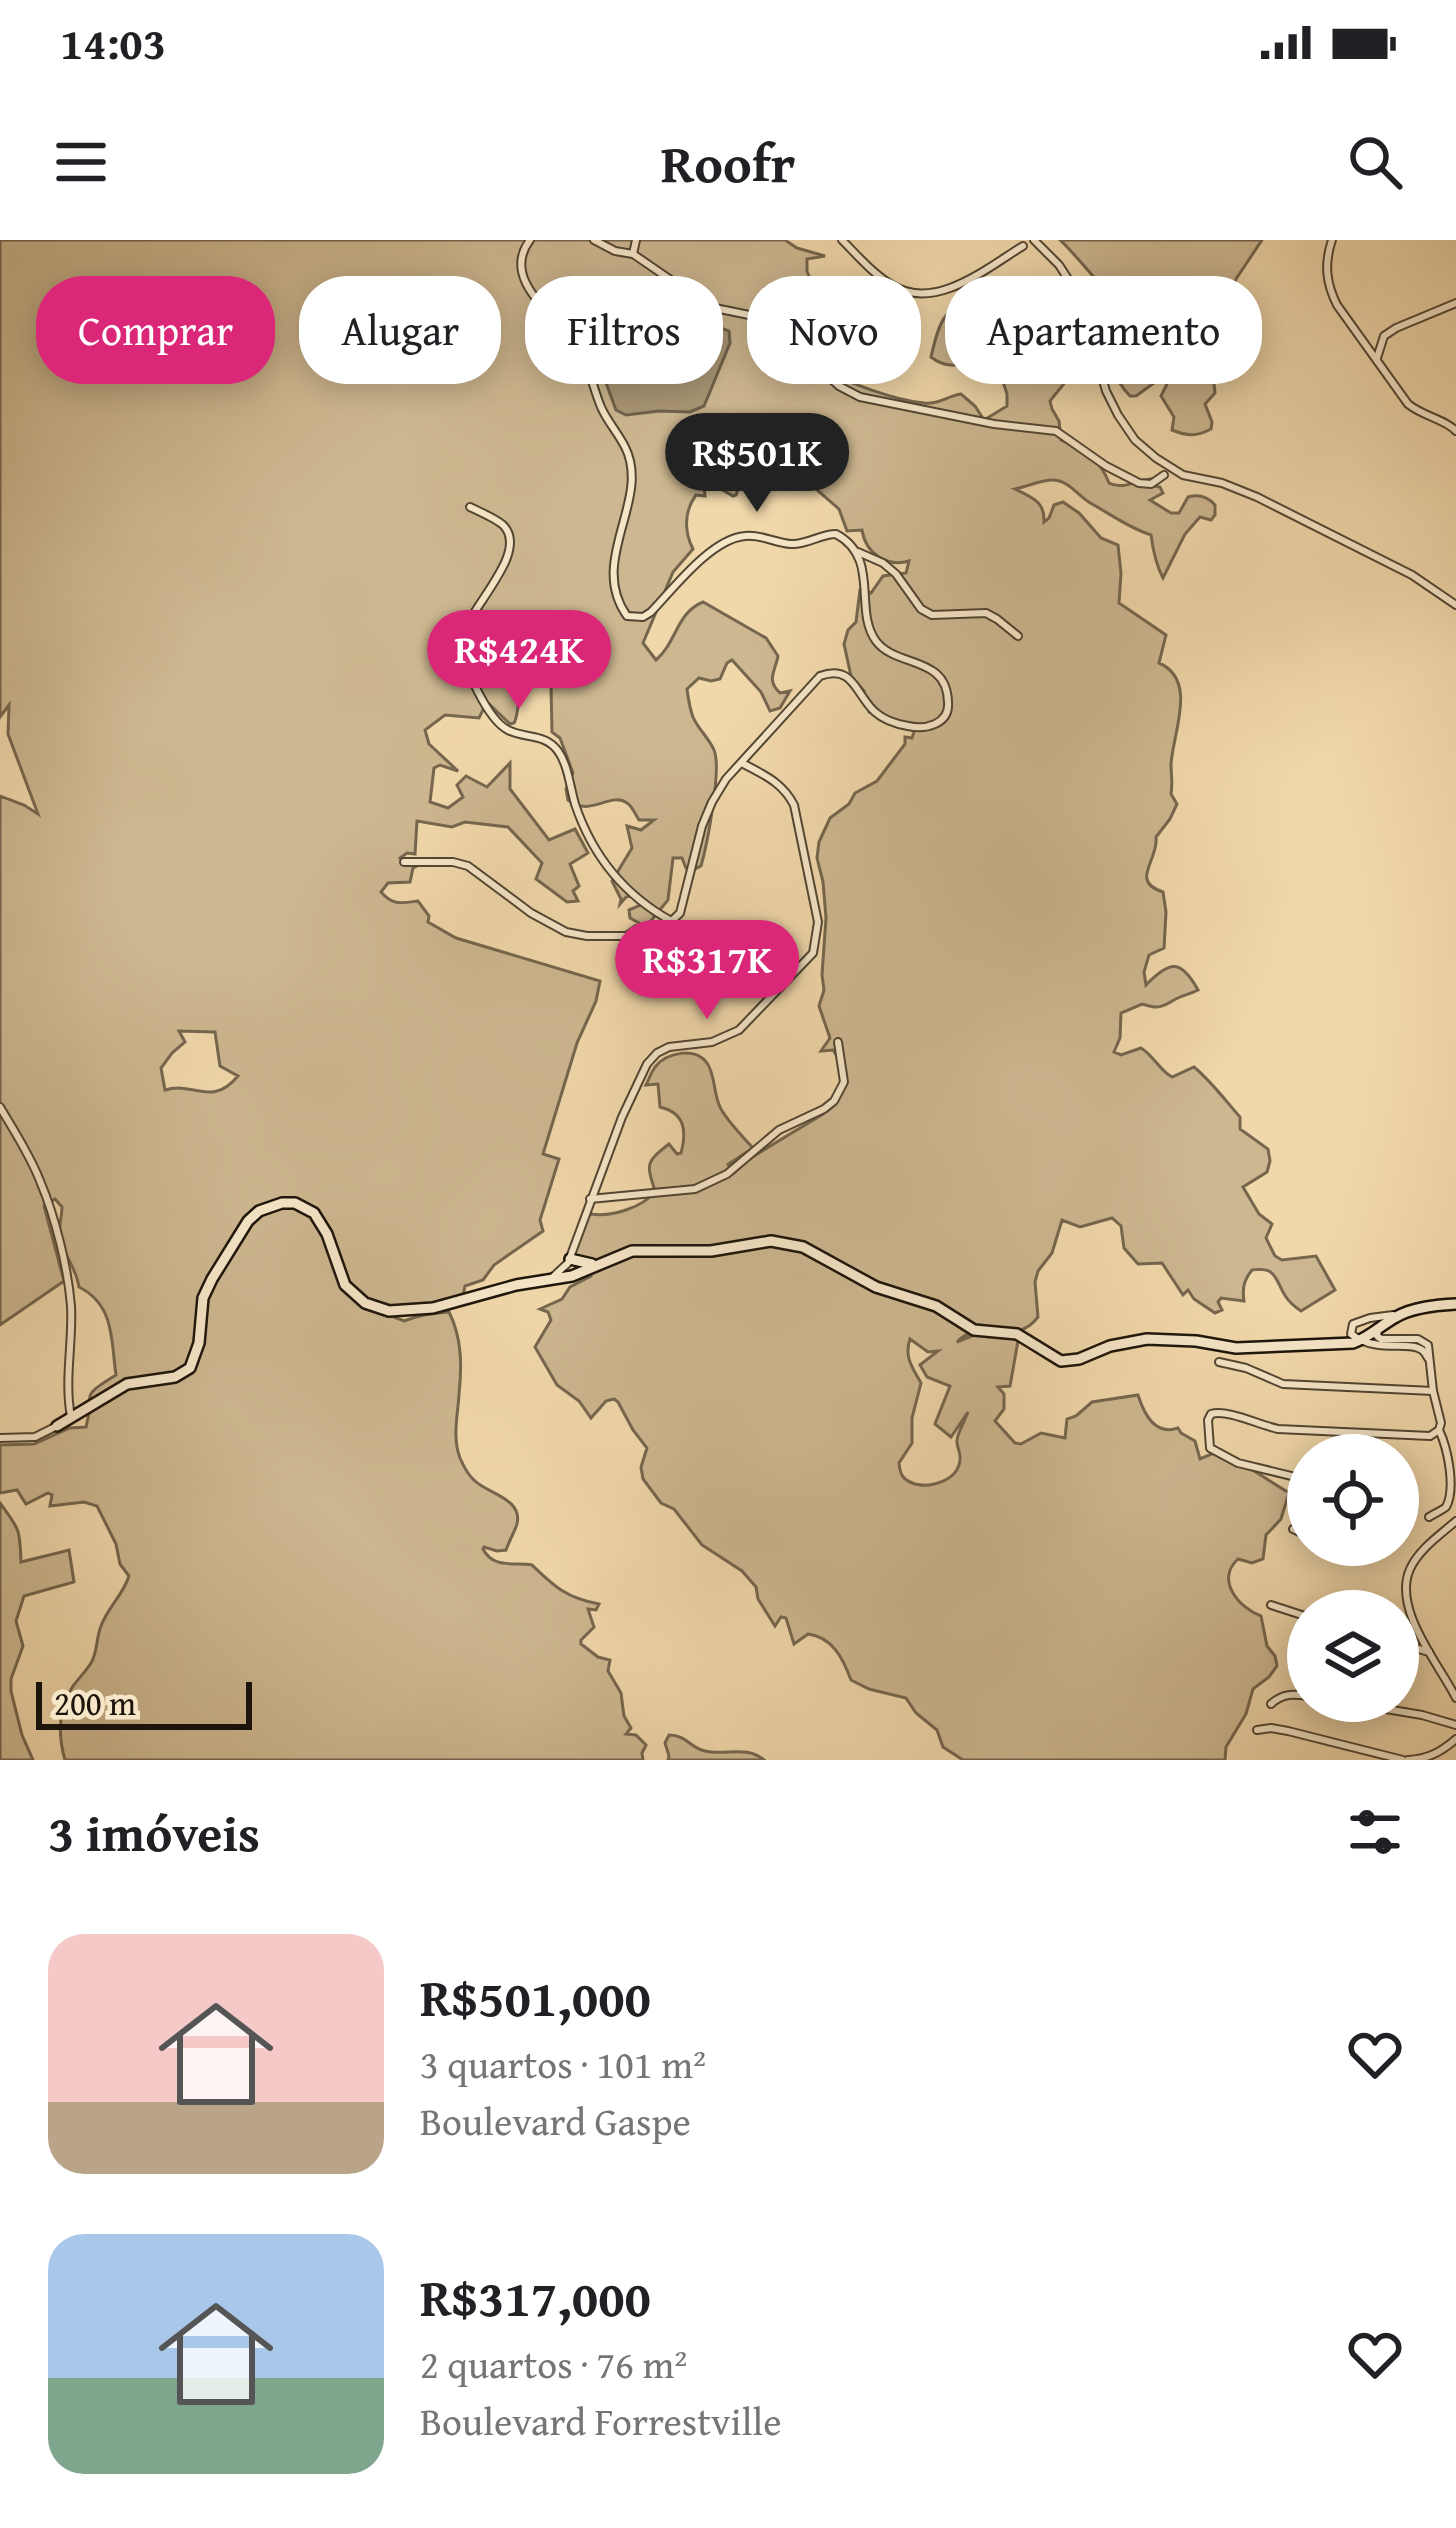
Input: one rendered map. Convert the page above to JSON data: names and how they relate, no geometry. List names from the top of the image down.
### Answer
{
  "scale_bar": "200 m",
  "page": {
    "status": "14:03",
    "header": "Roofr",
    "chip": [
      "Comprar",
      "Alugar",
      "Filtros",
      "Novo",
      "Apartamento"
    ],
    "price": ["R$501K", "R$424K", "R$317K"],
    "scale": "200 m",
    "heading": "3 imóveis",
    "list": [
      {
        "name": "R$501,000",
        "note": "3 quartos · 101 m² · Boulevard Gaspe"
      },
      {
        "name": "R$317,000",
        "note": "2 quartos · 76 m² · Boulevard Forrestville"
      }
    ]
  }
}
